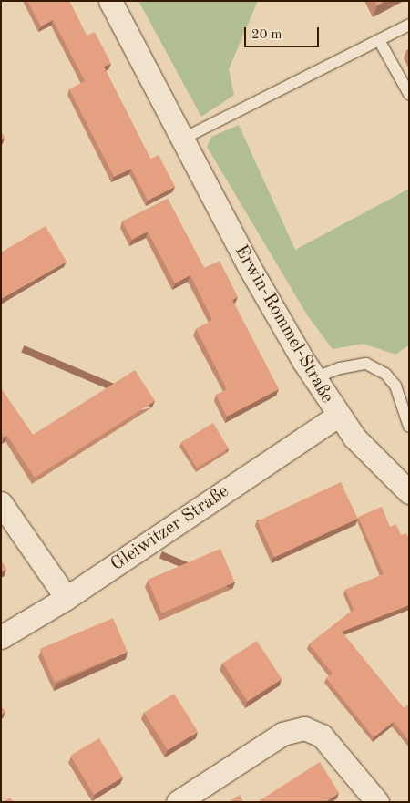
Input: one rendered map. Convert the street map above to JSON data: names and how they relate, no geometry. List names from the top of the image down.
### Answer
{
  "streets": {
    "street": ["Erwin-Rommel-Straße", "Gleiwitzer Straße"]
  },
  "crossings": [
    ["Erwin-Rommel-Straße", "Gleiwitzer Straße"]
  ],
  "scale_bar": "20 m"
}
